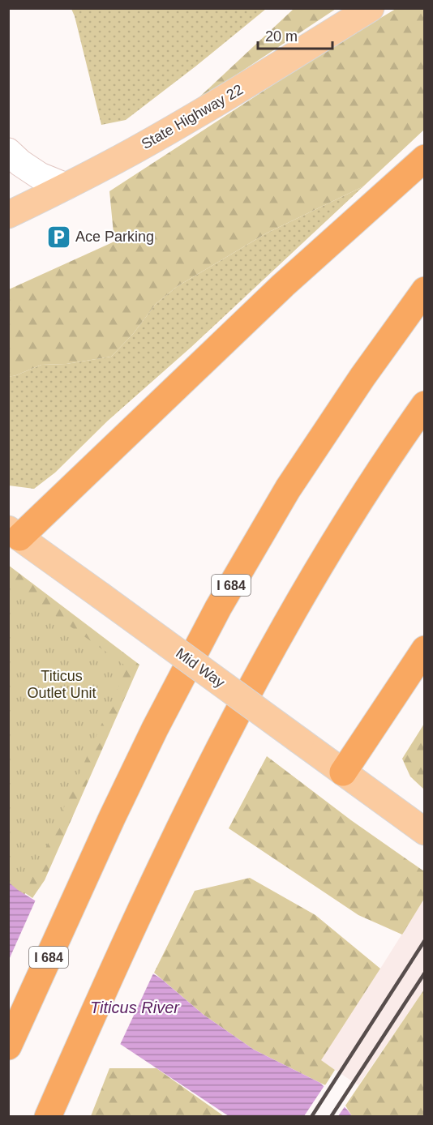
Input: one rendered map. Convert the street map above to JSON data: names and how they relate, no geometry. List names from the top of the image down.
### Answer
{
  "streets": {
    "highway": ["I 684"],
    "main road": ["State Highway 22", "Mid Way"]
  },
  "water": ["Titicus River"],
  "parks": ["Titicus Outlet Unit"],
  "places": {
    "parking": ["Ace Parking"]
  },
  "scale_bar": "20 m"
}
